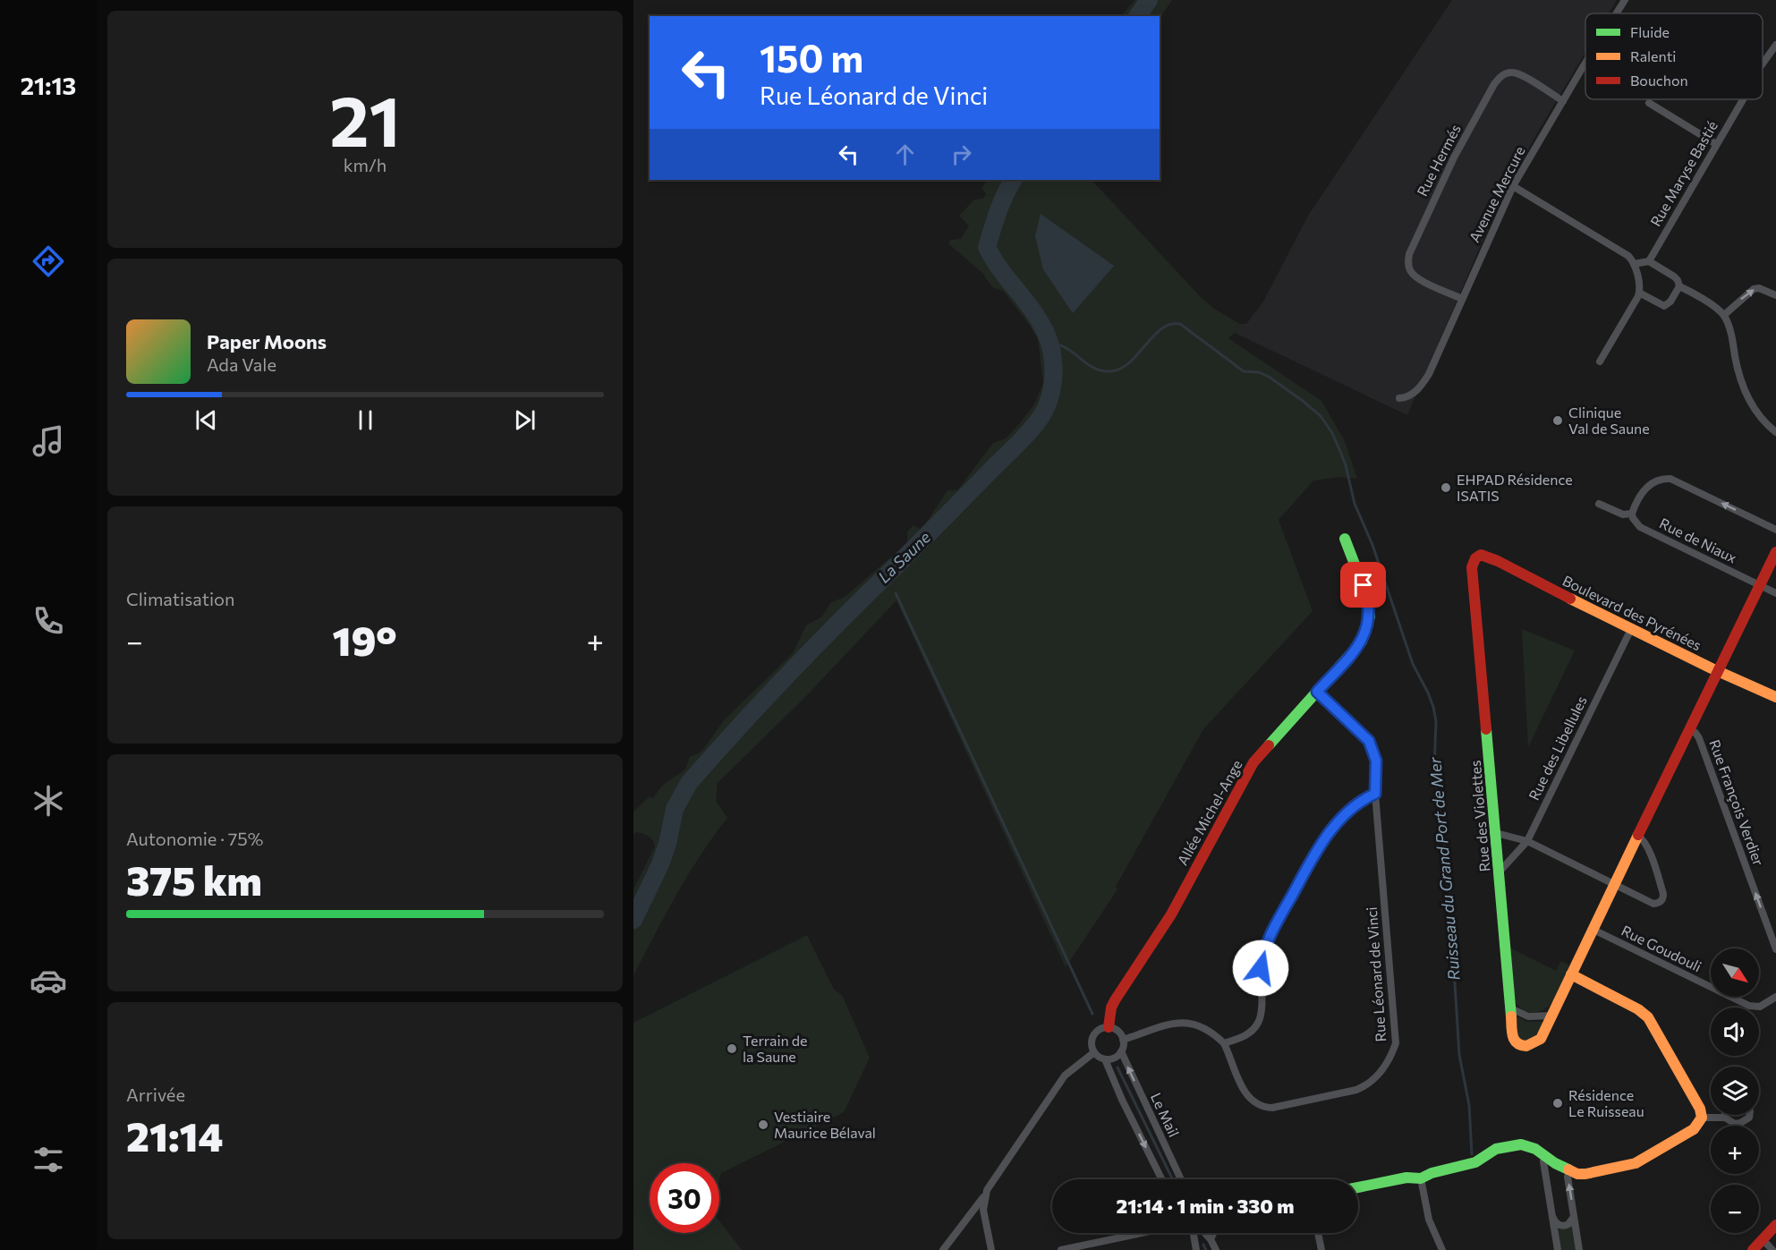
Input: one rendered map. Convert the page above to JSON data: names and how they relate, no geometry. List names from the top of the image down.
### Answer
{
  "streets": {
    "street": [
      "Rue Hermés",
      "Rue Maryse Bastié",
      "Avenue Mercure",
      "Rue de Niaux",
      "Boulevard des Pyrénées",
      "Rue des Libellules",
      "Rue François Verdier",
      "Allée Michel-Ange",
      "Rue des Violettes",
      "Rue Goudouli",
      "Rue Léonard de Vinci",
      "Le Mail"
    ]
  },
  "crossings": [
    ["Rue Hermés", "Avenue Mercure"],
    ["Boulevard des Pyrénées", "Rue des Libellules"],
    ["Boulevard des Pyrénées", "Rue des Violettes"],
    ["Rue des Libellules", "Rue des Violettes"],
    ["Allée Michel-Ange", "Rue Léonard de Vinci"],
    ["Allée Michel-Ange", "Le Mail"]
  ],
  "one_way": ["Rue François Verdier"],
  "water": ["La Saune", "Ruisseau du Grand Port de Mer"],
  "places": [
    "Clinique Val de Saune",
    "EHPAD Résidence ISATIS",
    "Terrain de la Saune",
    "Résidence Le Ruisseau",
    "Vestiaire Maurice Bélaval"
  ],
  "legend": ["Fluide", "Ralenti", "Bouchon"],
  "north": "bottom right",
  "page": {
    "tabs": "21:13",
    "tile": [
      ["21", "km/h"],
      "Climatisation",
      ["Autonomie · 75%", "375 km"],
      ["Arrivée", "21:14"]
    ],
    "turn": ["150 m", "Rue Léonard de Vinci"],
    "song": ["Paper Moons", "Ada Vale"],
    "heat": ["−", "19°", "+"],
    "map_buttons": ["+", "−"],
    "limit": "30",
    "trip": "21:14 · 1 min · 330 m"
  }
}
